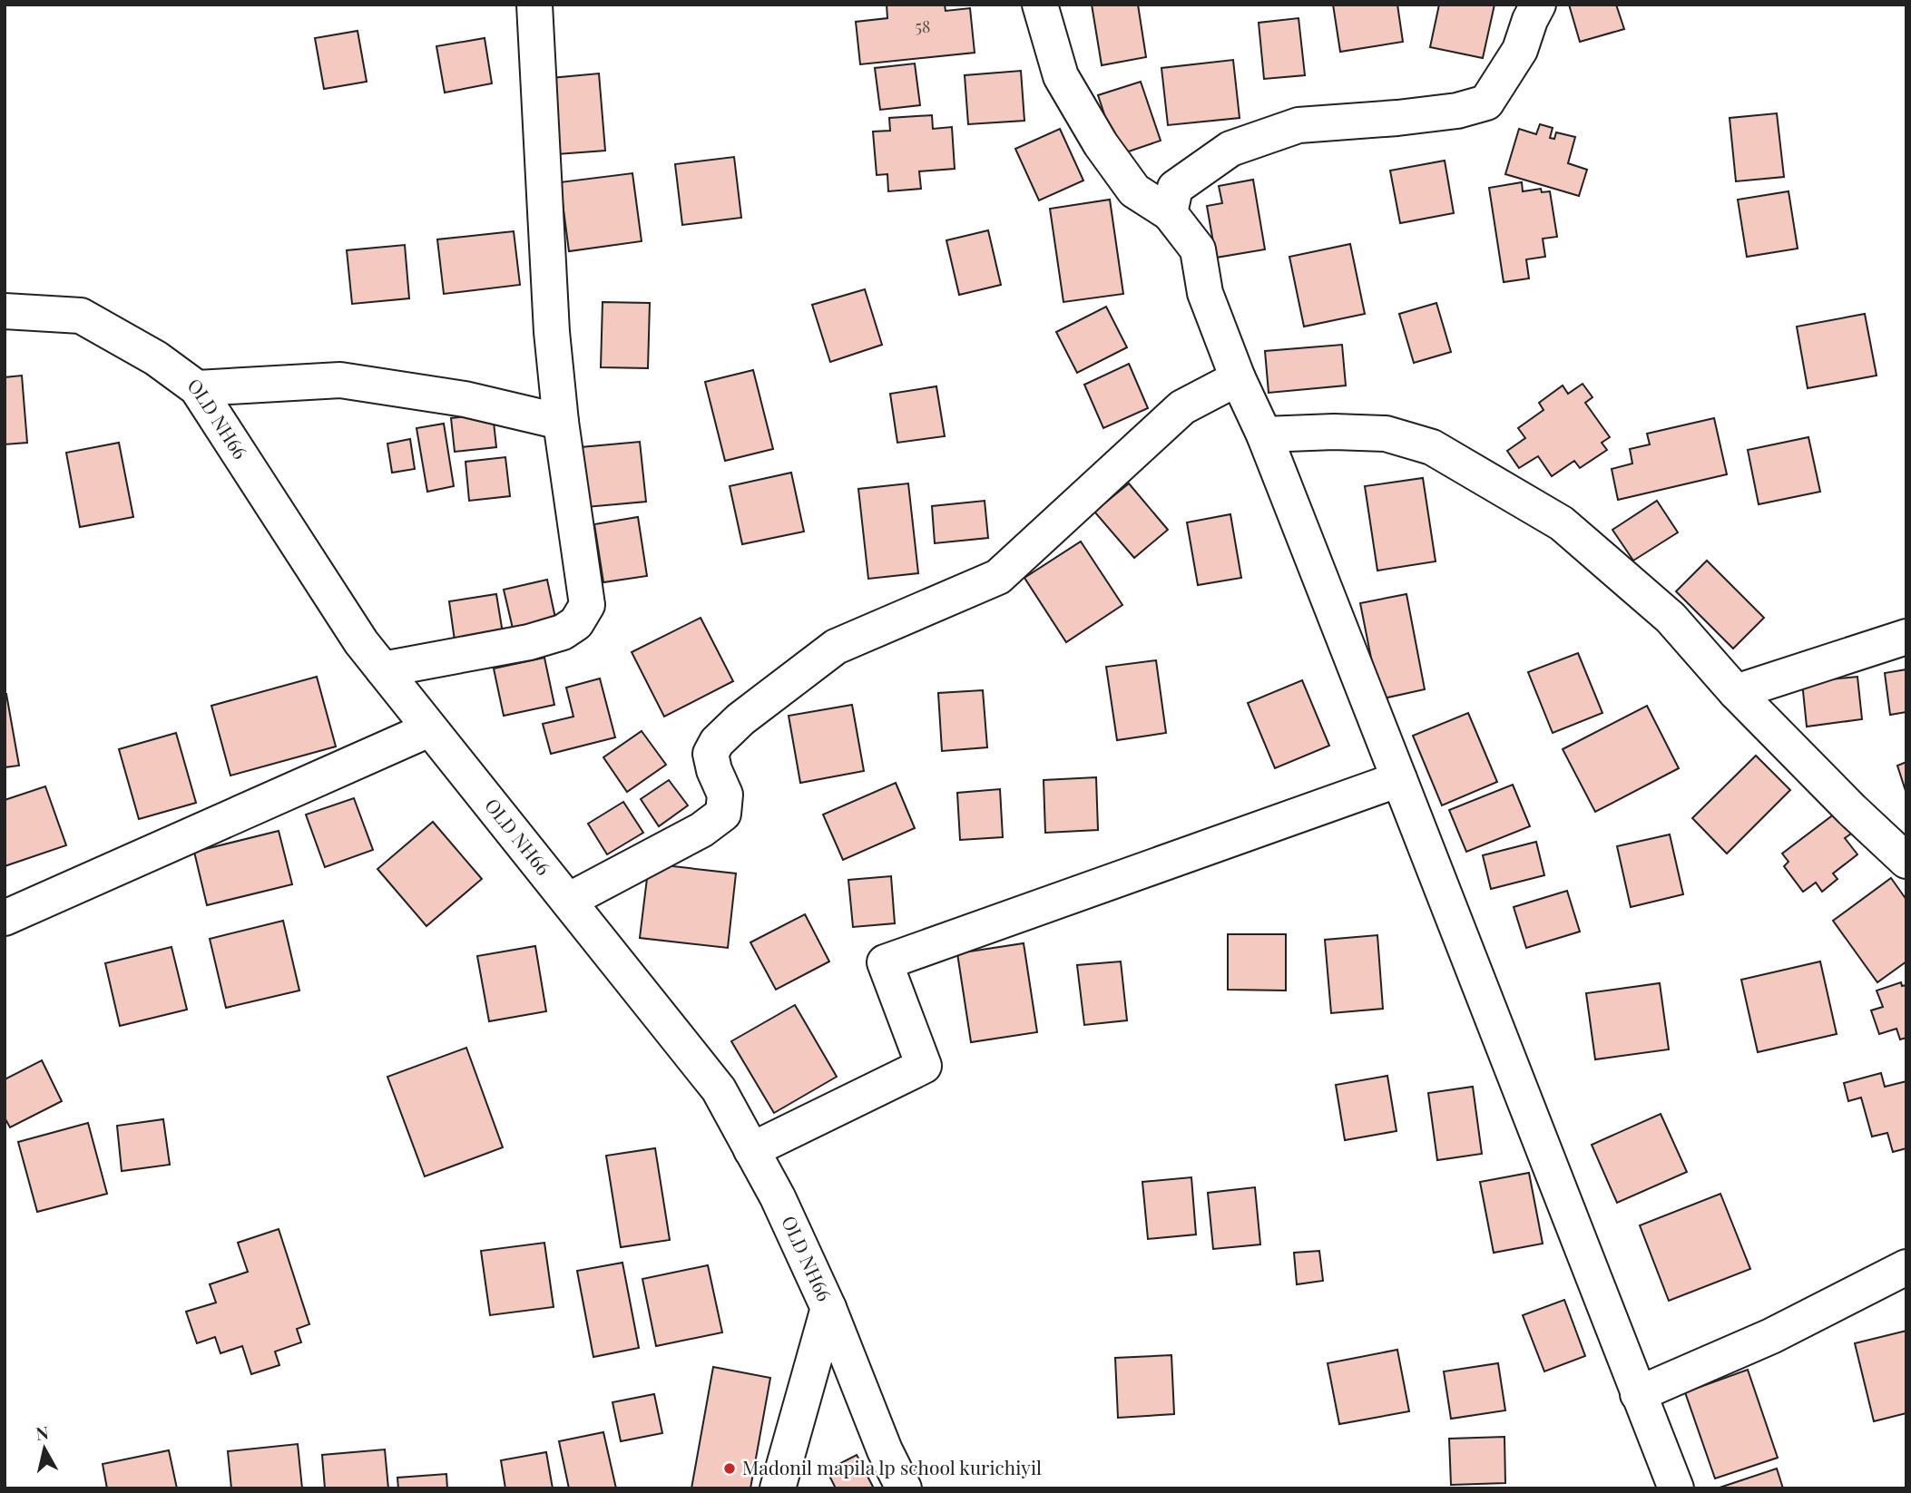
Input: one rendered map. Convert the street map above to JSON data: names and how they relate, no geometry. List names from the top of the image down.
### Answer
{
  "streets": {
    "street": ["OLD NH66"]
  },
  "places": ["Madonil mapila lp school kurichiyil"],
  "house_numbers": ["58"],
  "north": "top"
}
